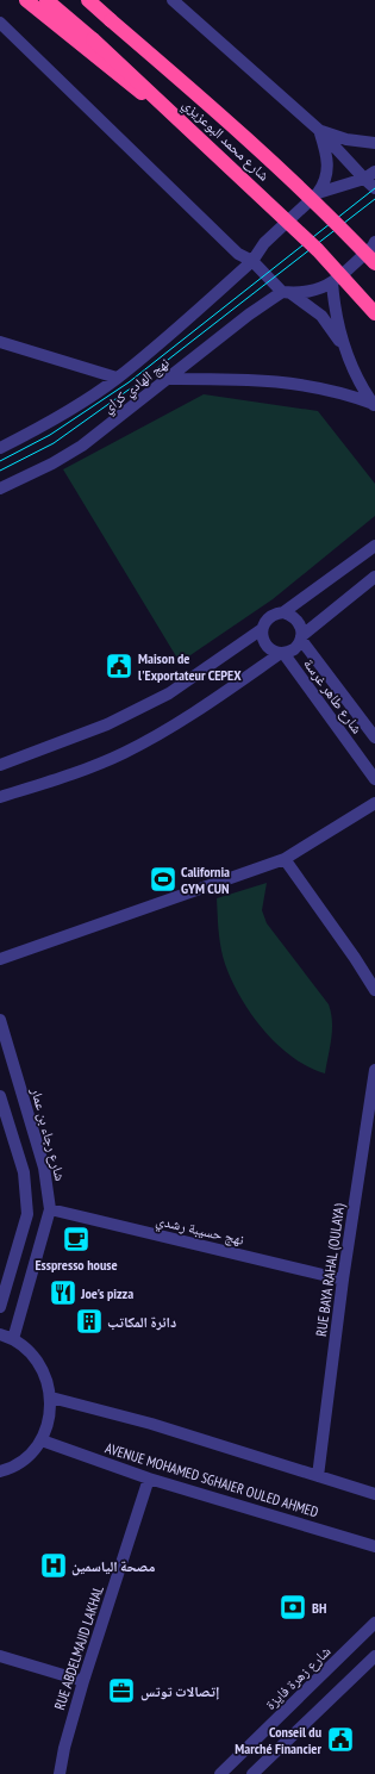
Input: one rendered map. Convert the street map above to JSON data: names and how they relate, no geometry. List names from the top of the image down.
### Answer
{
  "streets": {
    "highway": ["شارع محمد البوعزيزي"],
    "street": [
      "نهج الهادي كراي",
      "شارع طاهر غرسة",
      "شارع رجاء بن عمار",
      "نهج حسيبة رشدي",
      "RUE BAYA RAHAL (OULAYA)",
      "AVENUE MOHAMED SGHAIER OULED AHMED",
      "RUE ABDELMAJID LAKHAL",
      "شارع زهرة فايزة"
    ]
  },
  "crossings": [
    ["شارع رجاء بن عمار", "نهج حسيبة رشدي"],
    ["نهج حسيبة رشدي", "RUE BAYA RAHAL (OULAYA)"],
    ["AVENUE MOHAMED SGHAIER OULED AHMED", "RUE ABDELMAJID LAKHAL"]
  ],
  "places": {
    "public building": ["Maison de l'Exportateur CEPEX", "Conseil du Marché Financier"],
    "sports": ["California GYM CUN"],
    "cafe": ["Esspresso house"],
    "restaurant": ["Joe's pizza"],
    "building": ["دائرة المكاتب"],
    "hospital": ["مصحة الياسمين"],
    "bank": ["BH"],
    "office": ["إتصالات توتس"]
  }
}
